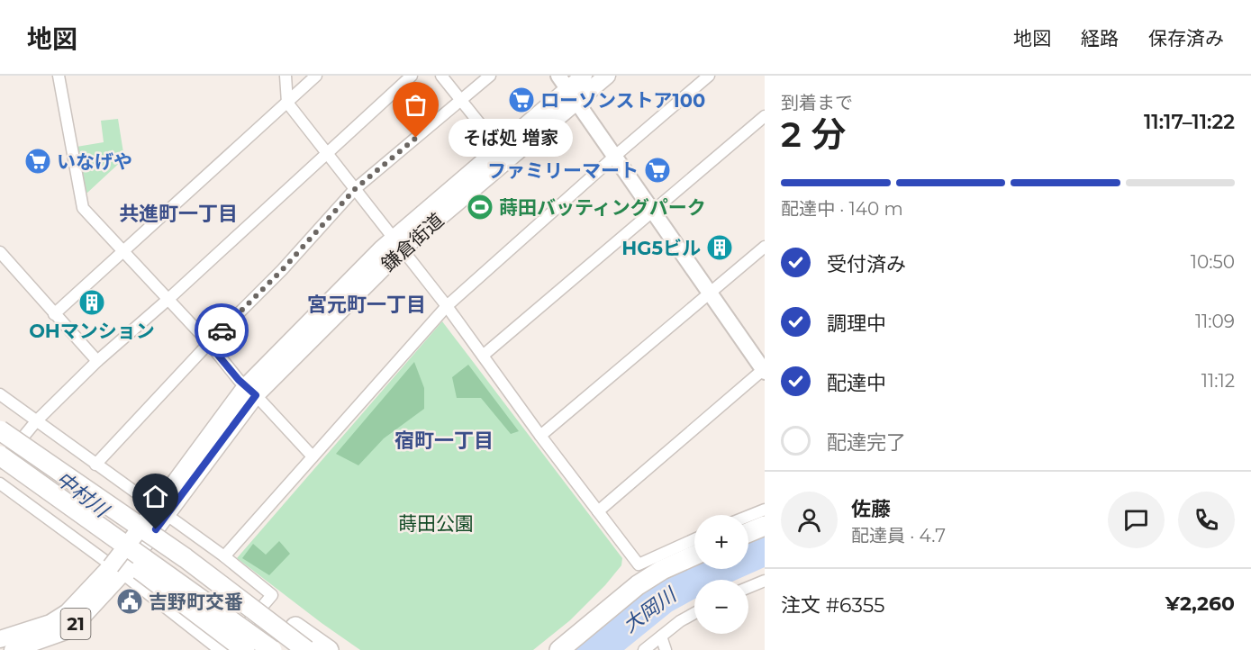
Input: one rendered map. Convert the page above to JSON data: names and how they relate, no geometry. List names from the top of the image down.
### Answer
{
  "streets": {
    "main road": ["鎌倉街道", "21"]
  },
  "districts": ["共進町一丁目", "宮元町一丁目", "宿町一丁目"],
  "water": ["中村川", "大岡川"],
  "parks": ["蒔田公園"],
  "places": {
    "supermarket": ["ローソンストア100", "いなげや", "ファミリーマート"],
    "other": ["そば処 増家"],
    "sports": ["蒔田バッティングパーク"],
    "building": ["HG5ビル", "OHマンション"],
    "public building": ["吉野町交番"]
  },
  "page": {
    "header": "地図",
    "nav": ["地図", "経路", "保存済み"],
    "heading": ["2 分", "到着まで", "11:17–11:22"],
    "panel": [
      "佐藤",
      "配達員 · 4.7",
      "注文 #6355",
      "¥2,260"
    ],
    "bubble": "そば処 増家",
    "bar": "配達中 · 140 m",
    "list": [
      ["受付済み", "10:50"],
      ["調理中", "11:09"],
      ["配達中", "11:12"],
      "配達完了"
    ],
    "map_buttons": ["+", "−"]
  }
}
